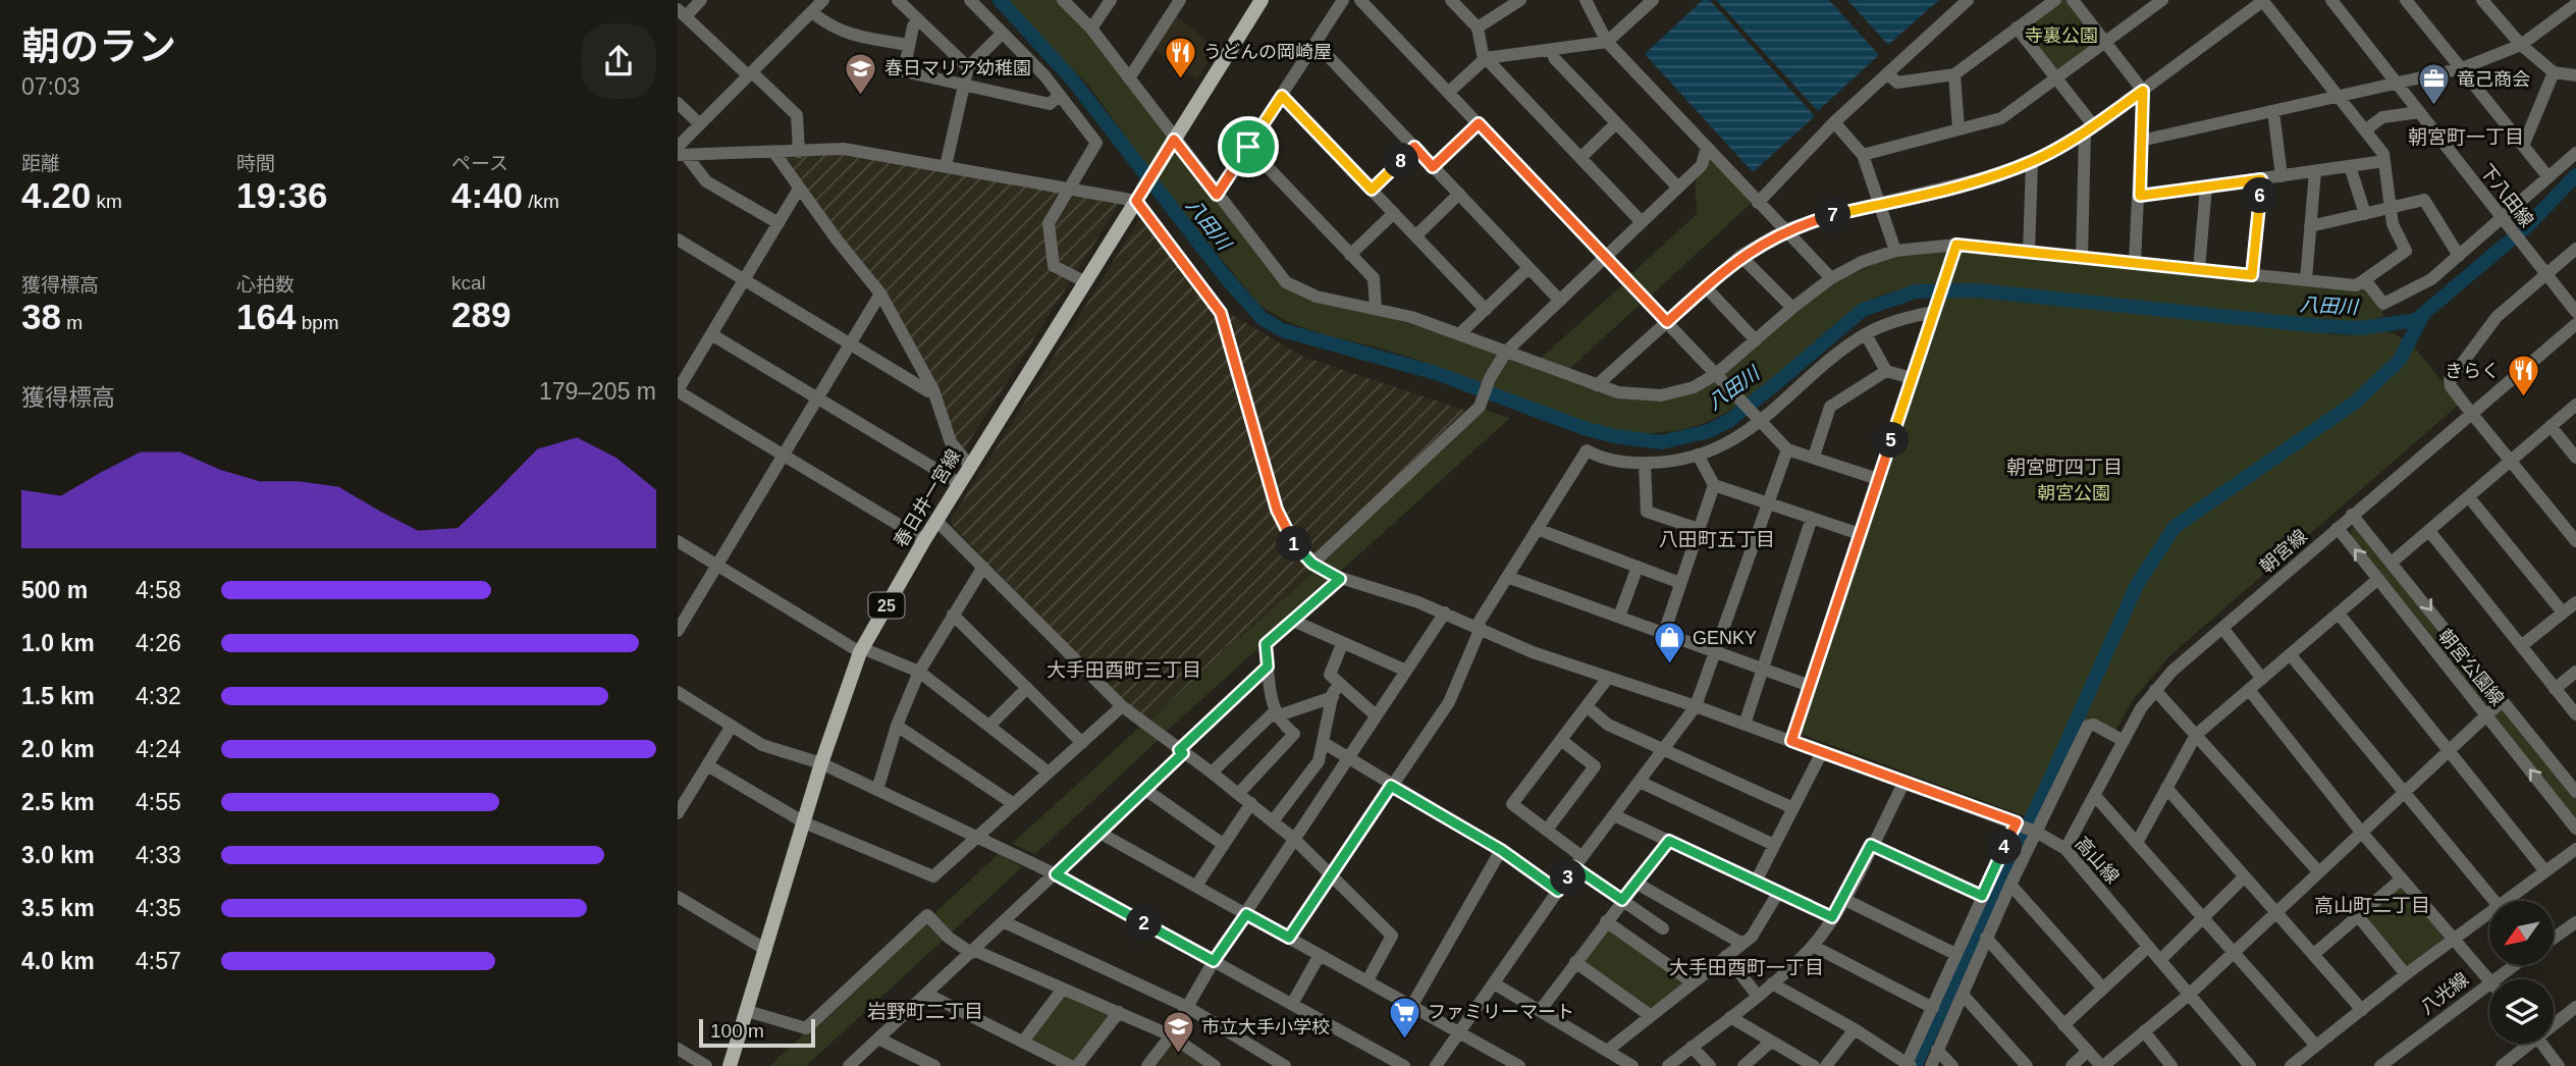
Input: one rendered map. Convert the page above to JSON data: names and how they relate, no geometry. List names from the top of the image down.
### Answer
{
  "streets": {
    "main road": ["春日井一宮線", "25"],
    "street": [
      "下八田線",
      "朝宮線",
      "朝宮公園線",
      "高山線",
      "八光線"
    ]
  },
  "crossings": [
    ["朝宮線", "朝宮公園線"],
    ["朝宮線", "高山線"]
  ],
  "districts": [
    "朝宮町一丁目",
    "朝宮町四丁目",
    "八田町五丁目",
    "大手田酉町三丁目",
    "高山町二丁目",
    "大手田酉町一丁目",
    "岩野町二丁目"
  ],
  "water": ["八田川"],
  "parks": ["寺裏公園", "朝宮公園"],
  "places": {
    "restaurant": ["うどんの岡崎屋", "きらく"],
    "school or university": ["春日マリア幼稚園", "市立大手小学校"],
    "office": ["竜己商会"],
    "shop": ["GENKY"],
    "supermarket": ["ファミリーマート"]
  },
  "scale_bar": "100 m",
  "north": "bottom left",
  "page": {
    "heading": ["朝のラン", "07:03"],
    "stats": [
      ["距離", "4.20 km"],
      ["時間", "19:36"],
      ["ペース", "4:40 /km"],
      ["獲得標高", "38 m"],
      ["心拍数", "164 bpm"],
      ["kcal", "289"]
    ],
    "pins": [
      "8",
      "6",
      "7",
      "5",
      "1",
      "4",
      "3",
      "2"
    ],
    "chart": ["獲得標高", "179–205 m"],
    "list": [
      {
        "name": "500 m",
        "note": "4:58"
      },
      {
        "name": "1.0 km",
        "note": "4:26"
      },
      {
        "name": "1.5 km",
        "note": "4:32"
      },
      {
        "name": "2.0 km",
        "note": "4:24"
      },
      {
        "name": "2.5 km",
        "note": "4:55"
      },
      {
        "name": "3.0 km",
        "note": "4:33"
      },
      {
        "name": "3.5 km",
        "note": "4:35"
      },
      {
        "name": "4.0 km",
        "note": "4:57"
      }
    ],
    "scale": "100 m"
  }
}
